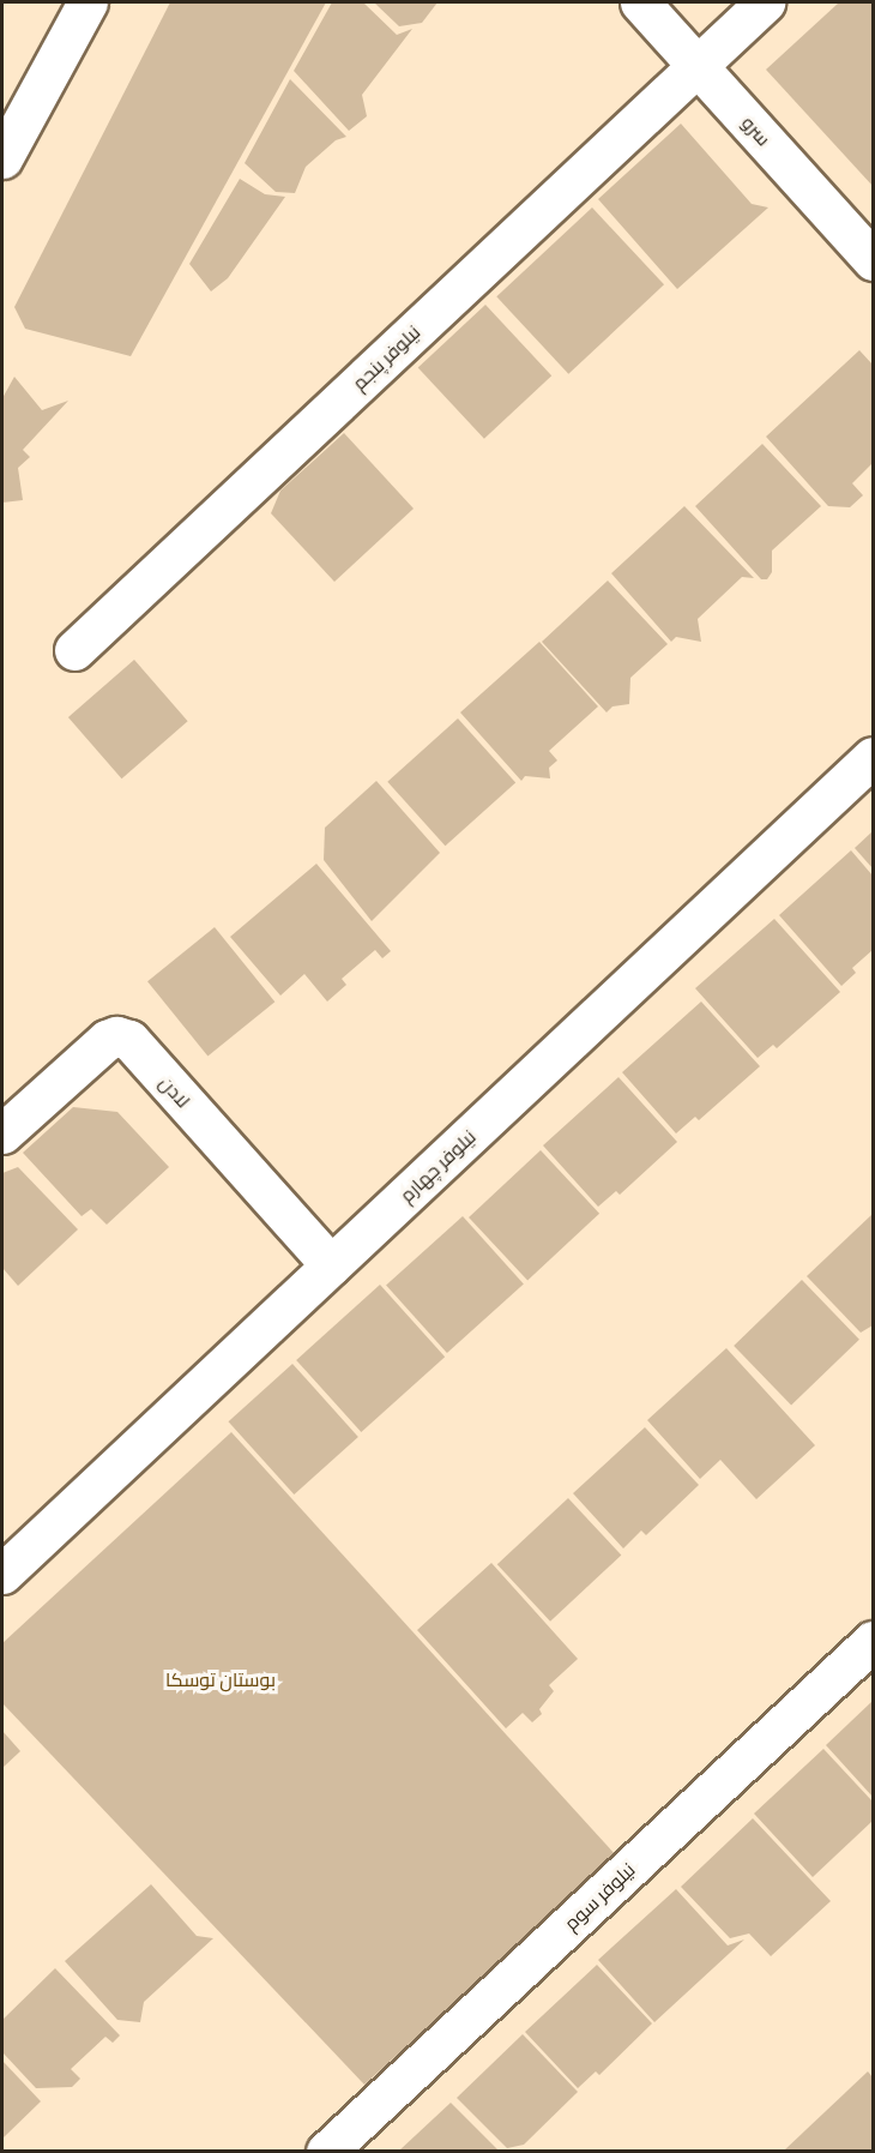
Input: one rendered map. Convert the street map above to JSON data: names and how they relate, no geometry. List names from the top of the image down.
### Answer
{
  "streets": {
    "street": [
      "سرو",
      "نیلوفر پنجم",
      "لادن",
      "نیلوفر چهارم",
      "نیلوفر سوم"
    ]
  },
  "crossings": [
    ["سرو", "نیلوفر پنجم"],
    ["لادن", "نیلوفر چهارم"]
  ],
  "parks": ["بوستان توسکا"]
}
